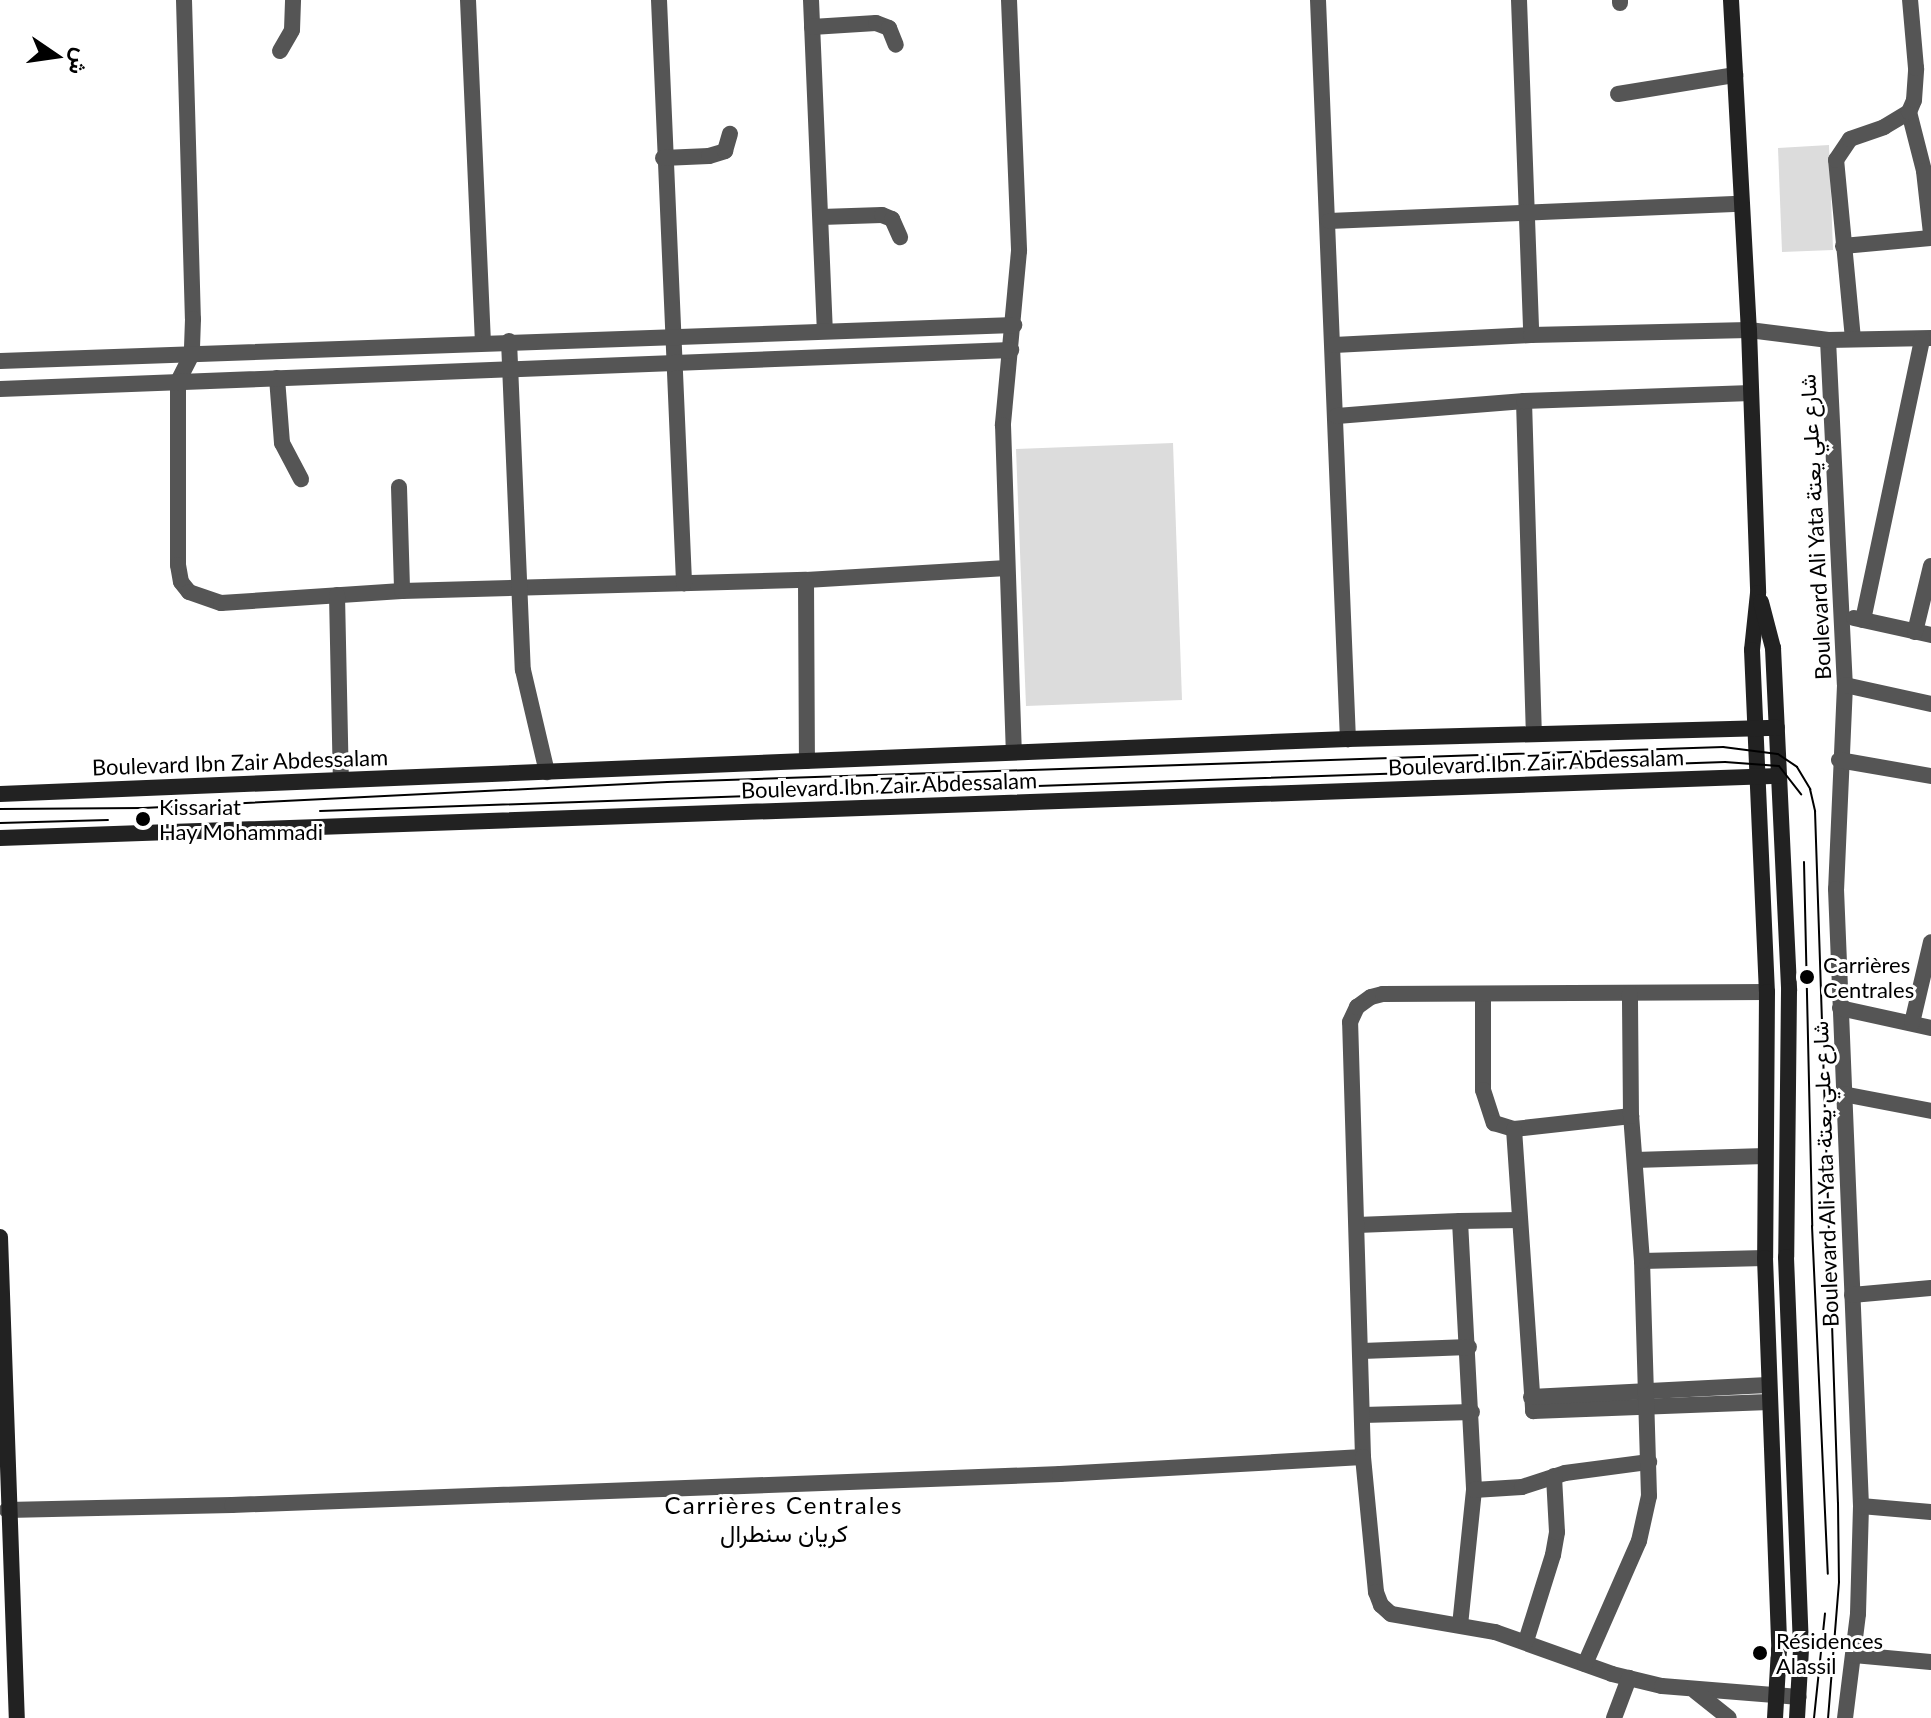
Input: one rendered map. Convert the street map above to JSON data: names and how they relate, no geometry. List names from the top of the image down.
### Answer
{
  "streets": {
    "street": ["Boulevard Ali Yata شارع علي يعتة", "Boulevard Ibn Zair Abdessalam"]
  },
  "crossings": [
    ["Boulevard Ali Yata شارع علي يعتة", "Boulevard Ibn Zair Abdessalam"]
  ],
  "districts": ["Carrières Centrales كريان سنطرال"],
  "places": ["Kissariat Hay Mohammadi", "Carrières Centrales", "Résidences Alassil"],
  "north": "right"
}
